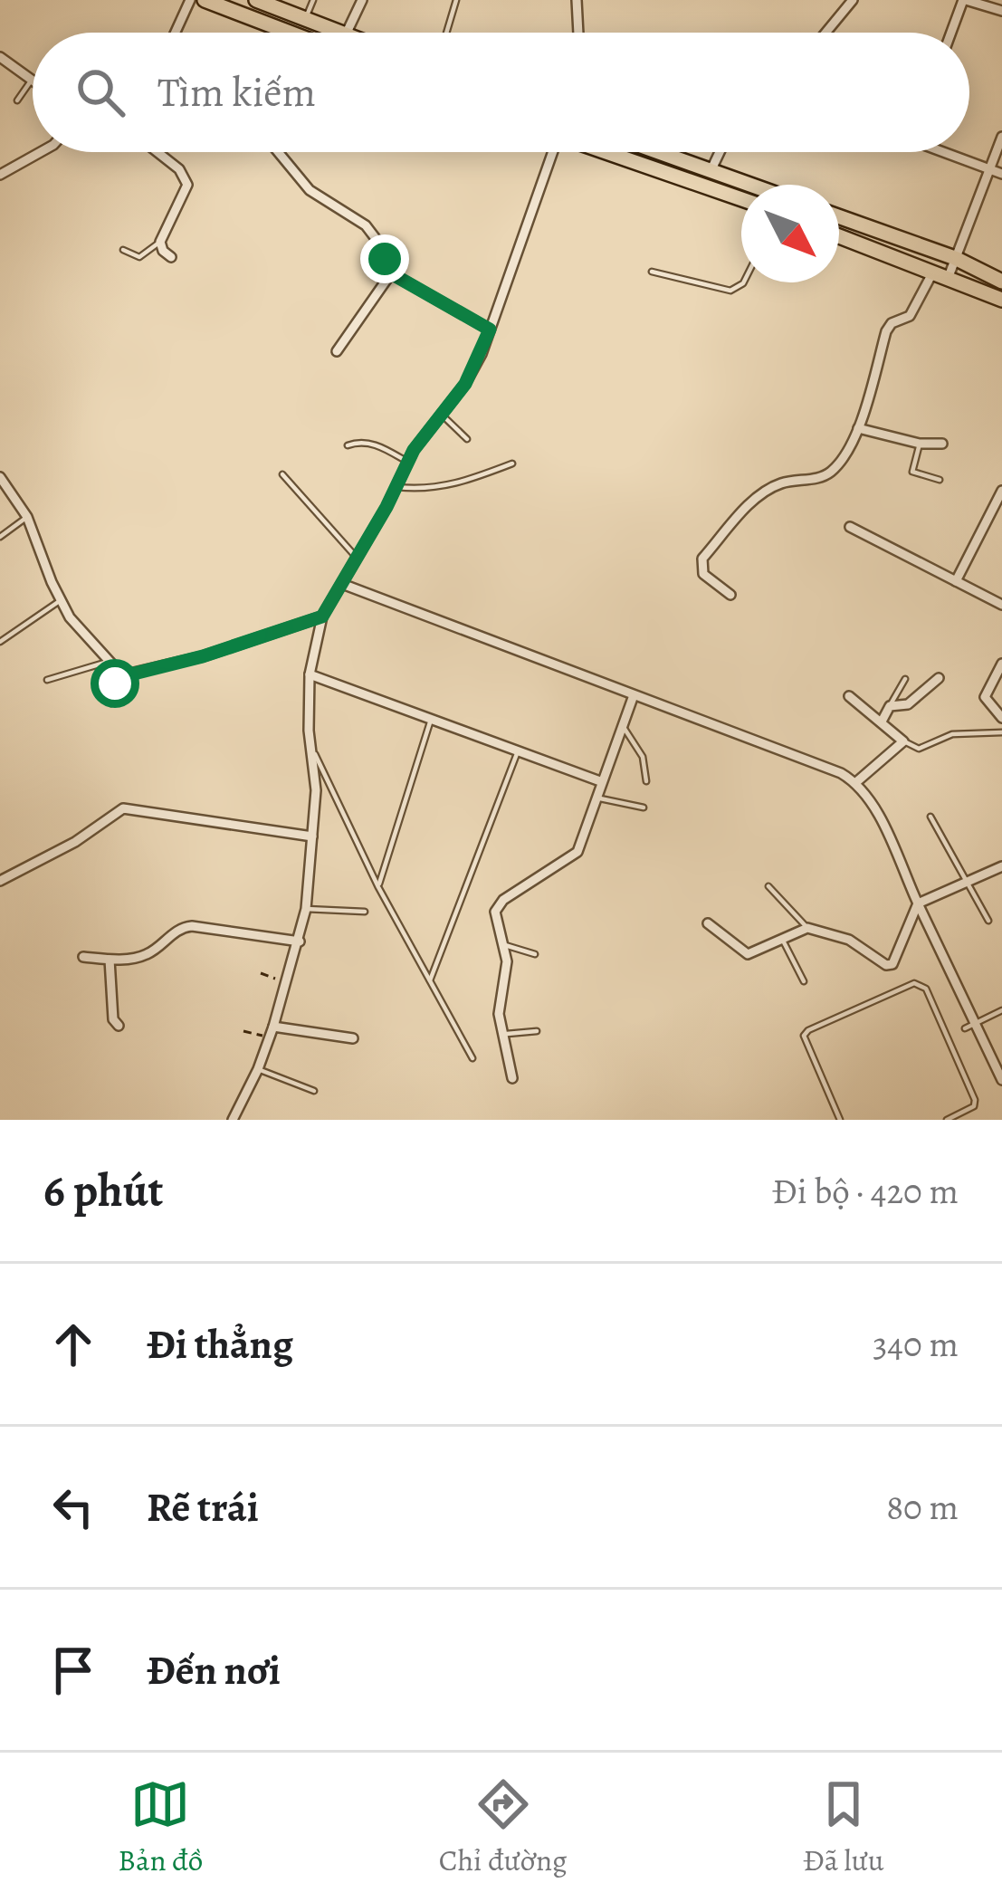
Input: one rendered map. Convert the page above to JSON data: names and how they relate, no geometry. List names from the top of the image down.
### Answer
{
  "north": "bottom right",
  "page": {
    "search": "Tìm kiếm",
    "heading": ["6 phút", "Đi bộ · 420 m"],
    "list": [
      ["Đi thẳng", "340 m"],
      ["Rẽ trái", "80 m"],
      "Đến nơi"
    ],
    "nav": ["Bản đồ", "Chỉ đường", "Đã lưu"]
  }
}
